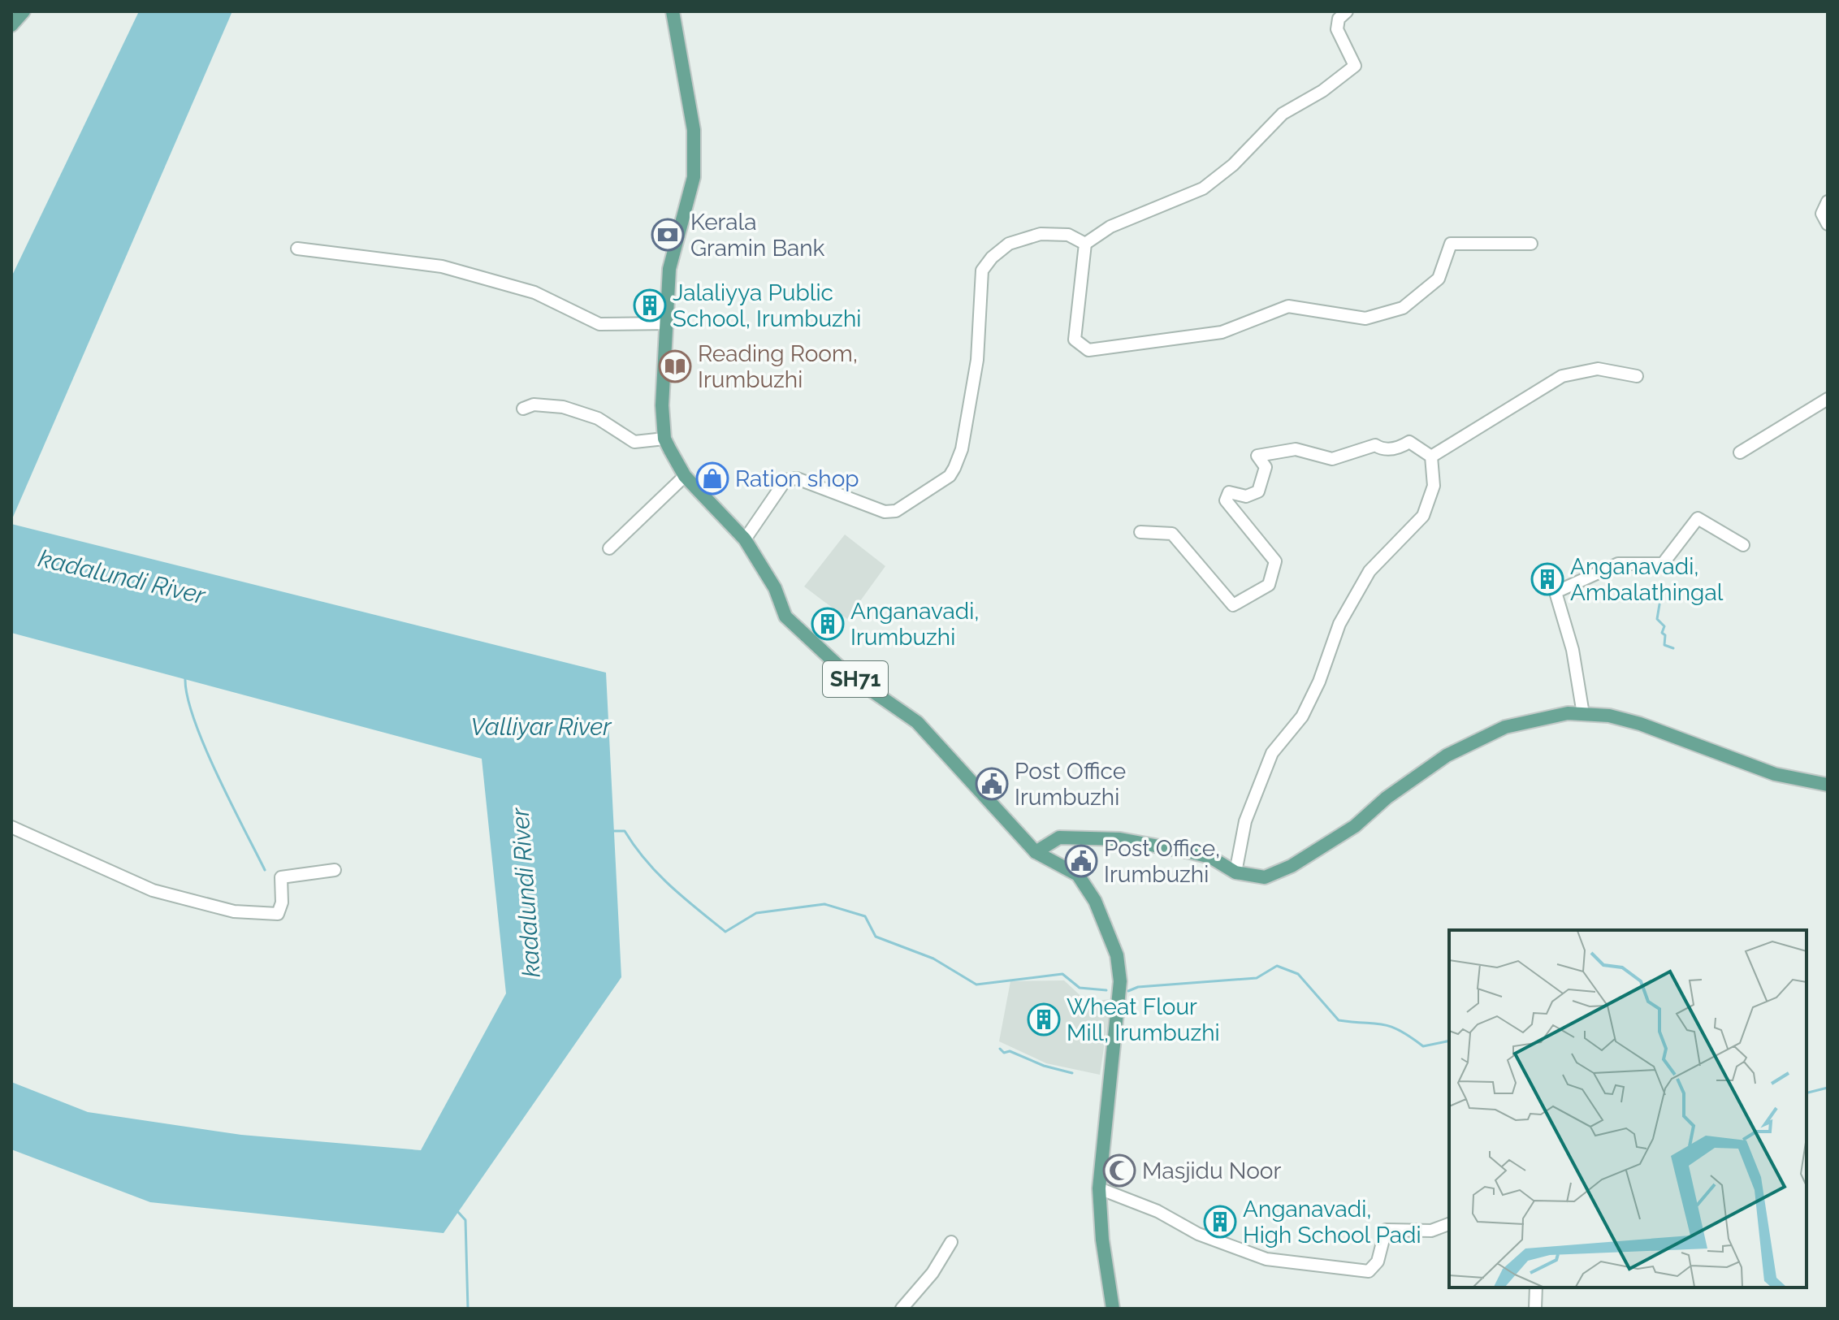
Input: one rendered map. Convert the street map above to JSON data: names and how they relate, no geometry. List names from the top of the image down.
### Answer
{
  "streets": {
    "main road": ["SH71"]
  },
  "water": ["kadalundi River", "Valliyar River"],
  "places": {
    "bank": ["Kerala Gramin Bank"],
    "building": [
      "Jalaliyya Public School, Irumbuzhi",
      "Anganavadi, Ambalathingal",
      "Anganavadi, Irumbuzhi",
      "Wheat Flour Mill, Irumbuzhi",
      "Anganavadi, High School Padi"
    ],
    "library": ["Reading Room, Irumbuzhi"],
    "shop": ["Ration shop"],
    "public building": ["Post Office Irumbuzhi", "Post Office, Irumbuzhi"],
    "mosque": ["Masjidu Noor"]
  }
}
